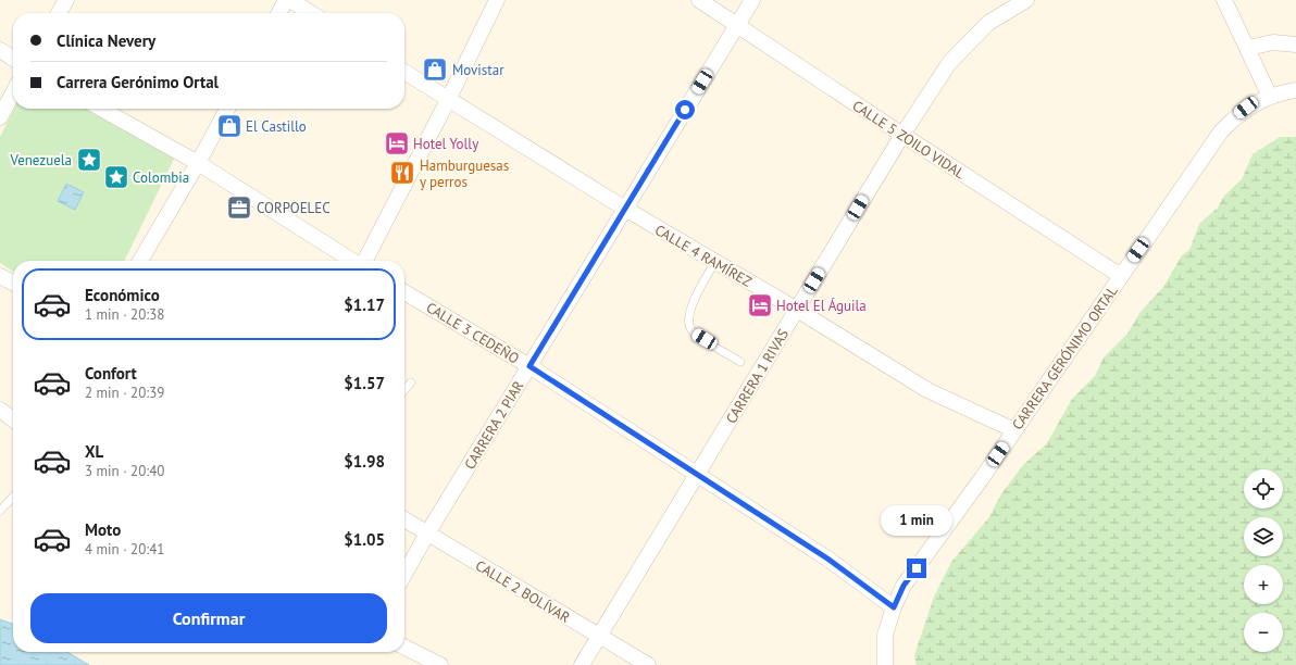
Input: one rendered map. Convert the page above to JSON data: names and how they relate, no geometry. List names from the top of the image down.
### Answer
{
  "streets": {
    "street": [
      "CALLE 5 ZOILO VIDAL",
      "CALLE 4 RAMÍREZ",
      "CALLE 3 CEDEÑO",
      "CARRERA GERÓNIMO ORTAL",
      "CARRERA 1 RIVAS",
      "CARRERA 2 PIAR",
      "CALLE 2 BOLÍVAR"
    ]
  },
  "crossings": [
    ["CALLE 5 ZOILO VIDAL", "CARRERA GERÓNIMO ORTAL"],
    ["CALLE 5 ZOILO VIDAL", "CARRERA 1 RIVAS"],
    ["CALLE 5 ZOILO VIDAL", "CARRERA 2 PIAR"],
    ["CALLE 4 RAMÍREZ", "CARRERA GERÓNIMO ORTAL"],
    ["CALLE 4 RAMÍREZ", "CARRERA 1 RIVAS"],
    ["CALLE 4 RAMÍREZ", "CARRERA 2 PIAR"],
    ["CALLE 3 CEDEÑO", "CARRERA GERÓNIMO ORTAL"],
    ["CALLE 3 CEDEÑO", "CARRERA 1 RIVAS"],
    ["CALLE 3 CEDEÑO", "CARRERA 2 PIAR"],
    ["CARRERA 1 RIVAS", "CALLE 2 BOLÍVAR"],
    ["CARRERA 2 PIAR", "CALLE 2 BOLÍVAR"]
  ],
  "places": {
    "shop": ["Movistar", "El Castillo"],
    "hotel": ["Hotel Yolly", "Hotel El Águila"],
    "place": ["Venezuela", "Colombia"],
    "restaurant": ["Hamburguesas y perros"],
    "office": ["CORPOELEC"]
  },
  "page": {
    "banner": ["Clínica Nevery", "Carrera Gerónimo Ortal"],
    "list": [
      {
        "name": "Económico",
        "note": "1 min · 20:38",
        "value": "$1.17"
      },
      {
        "name": "Confort",
        "note": "2 min · 20:39",
        "value": "$1.57"
      },
      {
        "name": "XL",
        "note": "3 min · 20:40",
        "value": "$1.98"
      },
      {
        "name": "Moto",
        "note": "4 min · 20:41",
        "value": "$1.05"
      }
    ],
    "map_buttons": ["+", "−"],
    "bubble": "1 min",
    "buttons": "Confirmar"
  }
}
